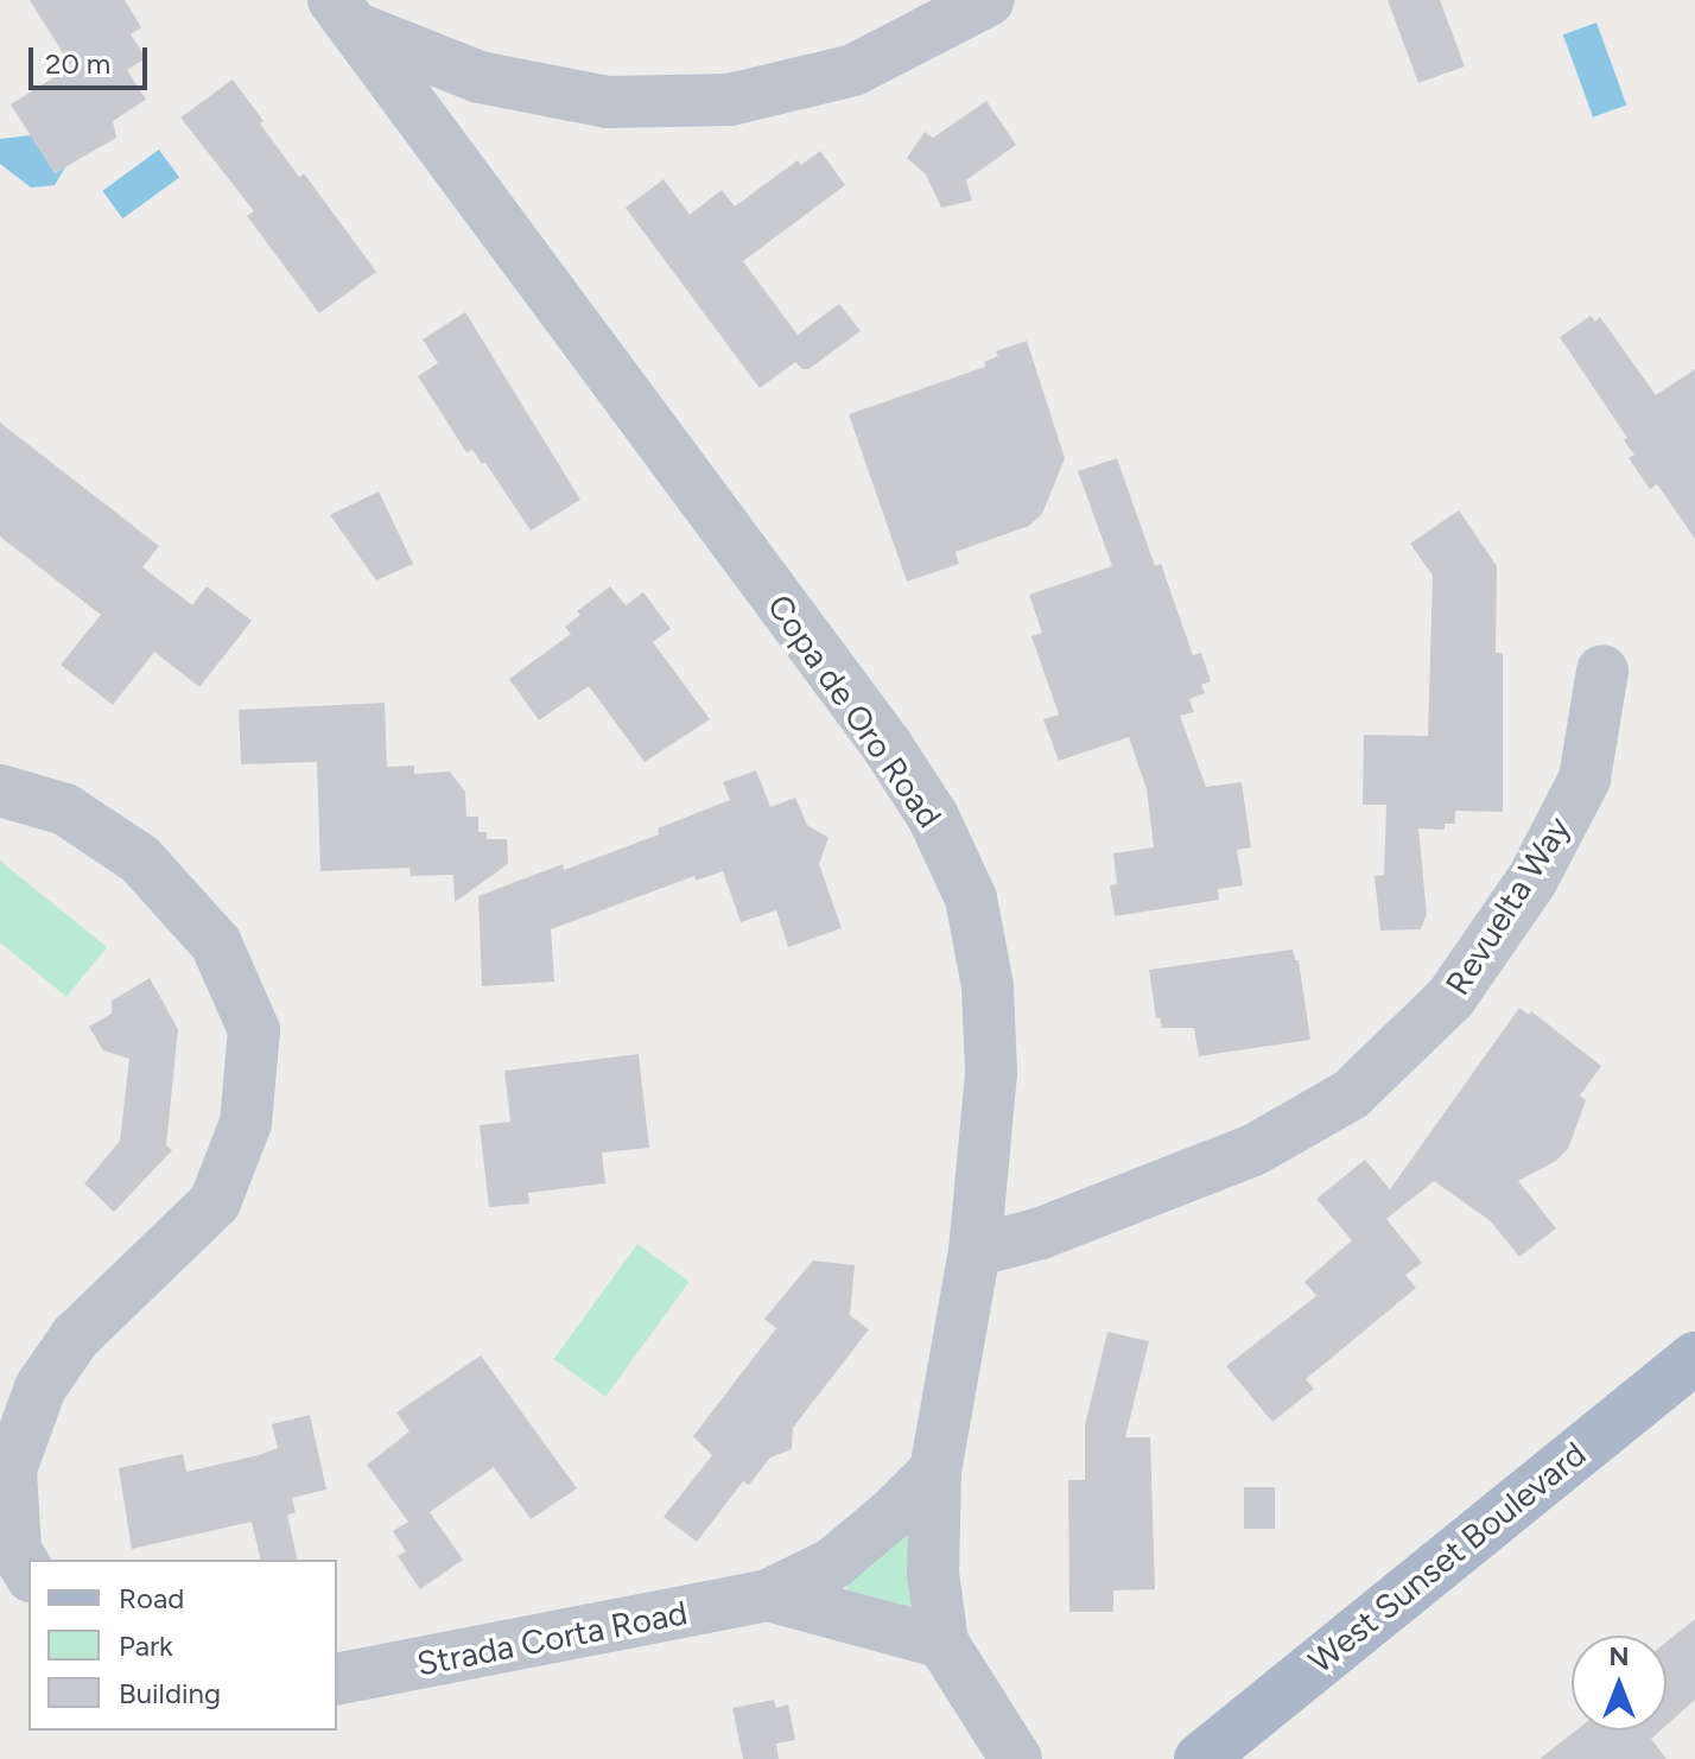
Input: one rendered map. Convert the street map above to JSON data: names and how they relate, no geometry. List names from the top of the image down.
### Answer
{
  "streets": {
    "main road": ["West Sunset Boulevard"],
    "street": ["Copa de Oro Road", "Revuelta Way", "Strada Corta Road"]
  },
  "crossings": [
    ["Copa de Oro Road", "Revuelta Way"],
    ["Copa de Oro Road", "Strada Corta Road"]
  ],
  "legend": ["Road", "Park", "Building"],
  "scale_bar": "20 m",
  "north": "top"
}
